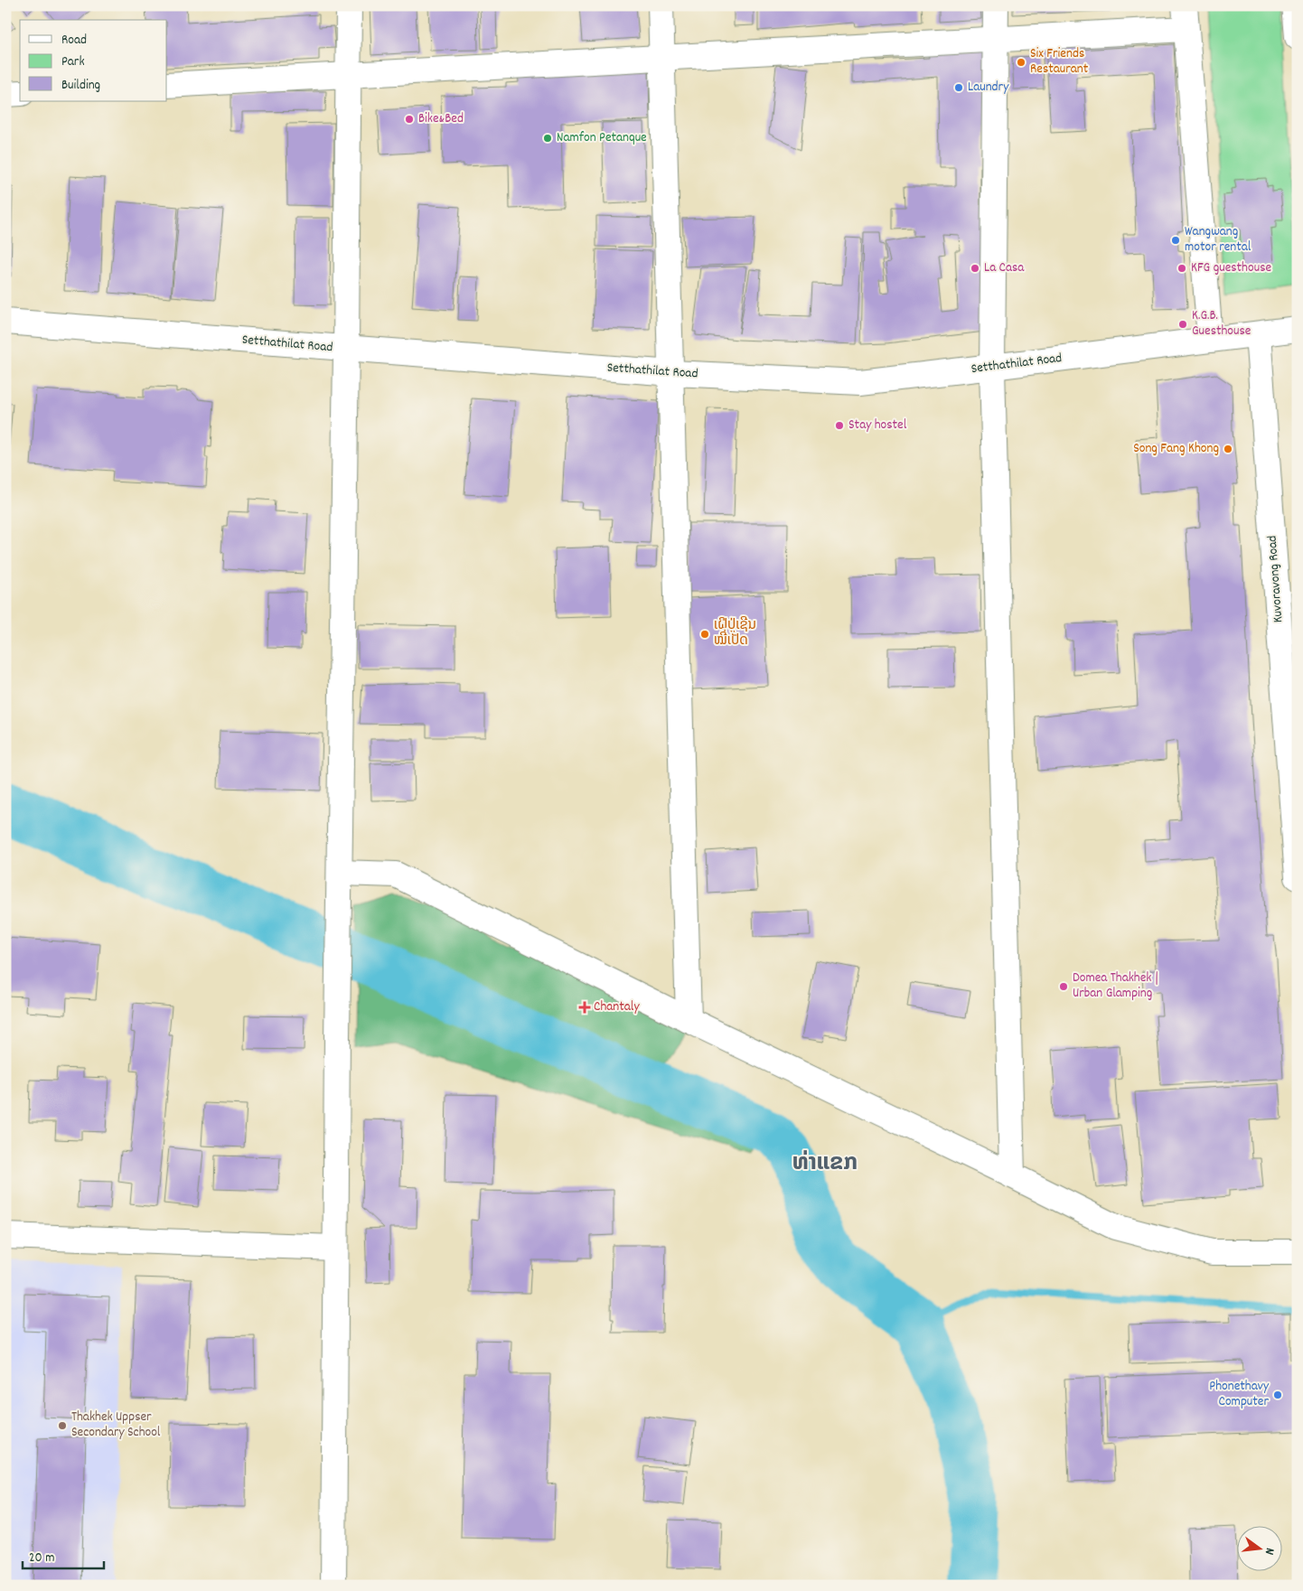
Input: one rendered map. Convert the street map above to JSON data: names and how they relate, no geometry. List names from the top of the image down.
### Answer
{
  "streets": {
    "street": ["Setthathilat Road", "Kuvoravong Road"]
  },
  "crossings": [
    ["Setthathilat Road", "Kuvoravong Road"]
  ],
  "districts": ["ທ່າແຂກ"],
  "places": {
    "other": [
      "Six Friends Restaurant",
      "Laundry",
      "Bike&Bed",
      "Namfon Petanque",
      "Wangwang motor rental",
      "La Casa",
      "KFG guesthouse",
      "K.G.B. Guesthouse",
      "Stay hostel",
      "Song Fang Khong",
      "ເຝີປູ່ເຊີນ ໝີ່ເປັດ",
      "Domea Thakhek | Urban Glamping",
      "Phonethavy Computer",
      "Thakhek Uppser Secondary School"
    ],
    "health": ["Chantaly"]
  },
  "legend": ["Road", "Park", "Building"],
  "scale_bar": "20 m",
  "north": "right"
}
